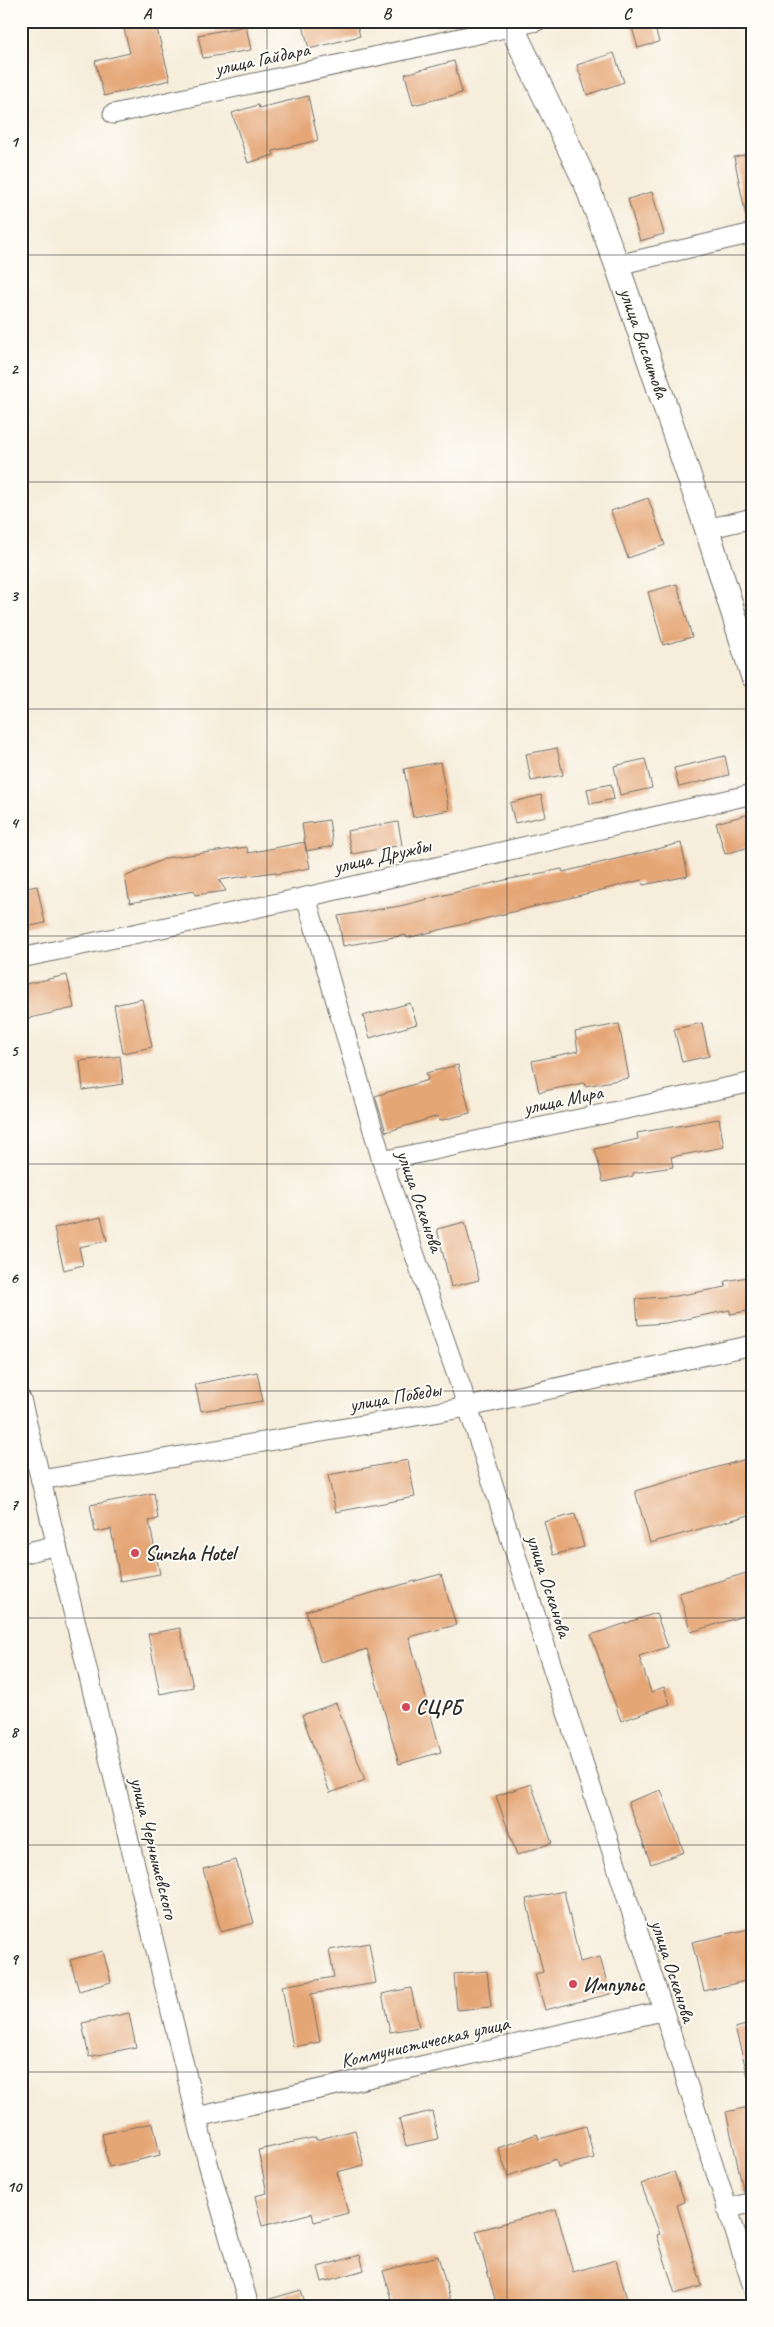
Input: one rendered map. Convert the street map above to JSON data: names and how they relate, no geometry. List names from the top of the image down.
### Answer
{
  "streets": {
    "street": [
      "улица Гайдара",
      "улица Висаитова",
      "улица Дружбы",
      "улица Мира",
      "улица Осканова",
      "улица Победы",
      "улица Чернышевского",
      "Коммунистическая улица"
    ]
  },
  "crossings": [
    ["улица Гайдара", "улица Висаитова"],
    ["улица Дружбы", "улица Осканова"],
    ["улица Мира", "улица Осканова"],
    ["улица Осканова", "улица Победы"],
    ["улица Осканова", "Коммунистическая улица"],
    ["улица Победы", "улица Чернышевского"],
    ["улица Чернышевского", "Коммунистическая улица"]
  ],
  "places": ["Sunzha Hotel", "СЦРБ", "Импульс"],
  "grid": {
    "columns": ["A", "B", "C"],
    "rows": [
      "1",
      "2",
      "3",
      "4",
      "5",
      "6",
      "7",
      "8",
      "9",
      "10"
    ]
  }
}
